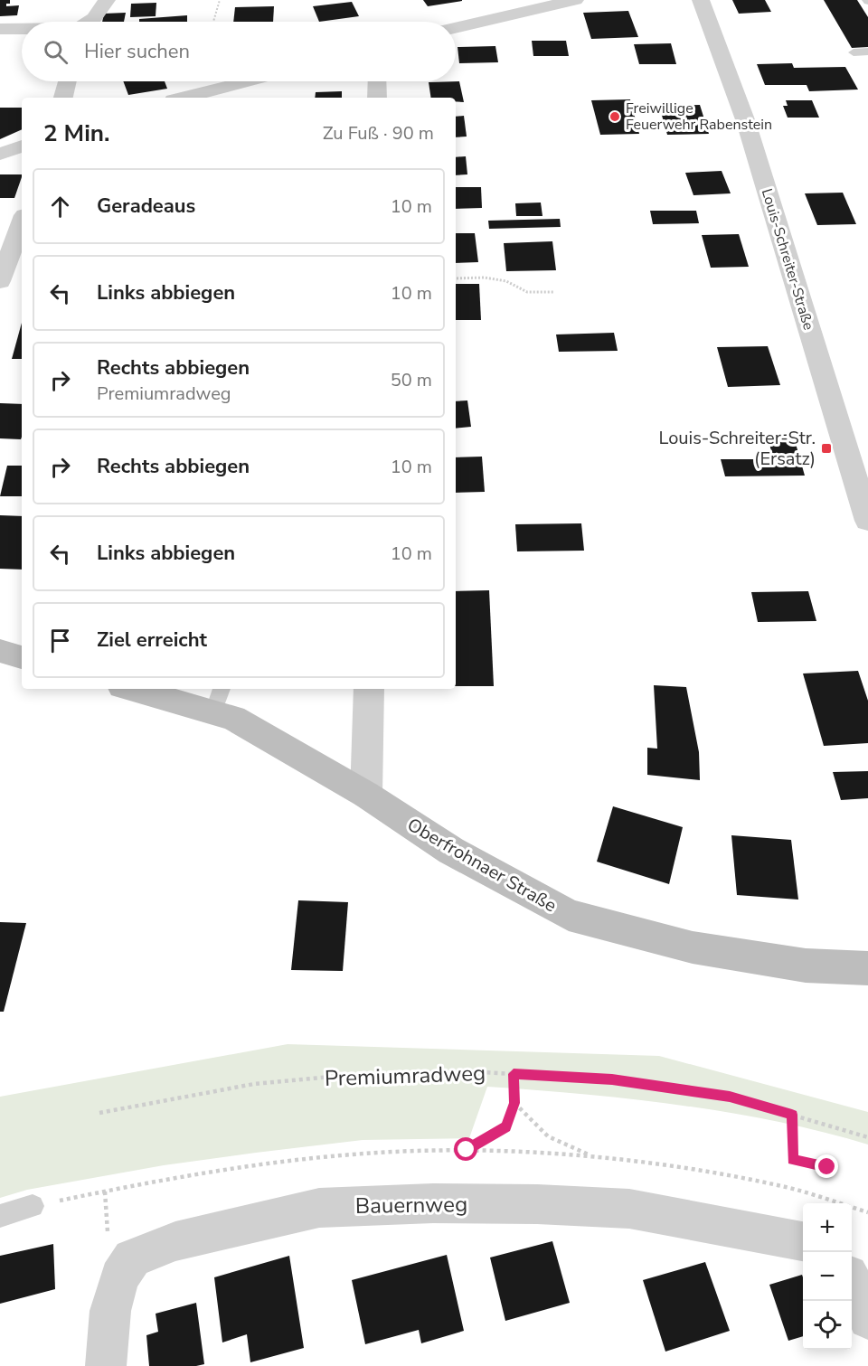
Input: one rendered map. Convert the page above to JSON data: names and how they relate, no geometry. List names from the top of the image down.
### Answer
{
  "streets": {
    "main road": ["Oberfrohnaer Straße"],
    "street": ["Louis-Schreiter-Straße", "Bauernweg"],
    "path": ["Premiumradweg"]
  },
  "places": {
    "other": ["Freiwillige Feuerwehr Rabenstein"],
    "transit": ["Louis-Schreiter-Str. (Ersatz)"]
  },
  "page": {
    "search": "Hier suchen",
    "heading": ["2 Min.", "Zu Fuß · 90 m"],
    "list": [
      ["Geradeaus", "10 m"],
      ["Links abbiegen", "10 m"],
      ["Rechts abbiegen", "Premiumradweg", "50 m"],
      ["Rechts abbiegen", "10 m"],
      ["Links abbiegen", "10 m"],
      "Ziel erreicht"
    ],
    "map_buttons": ["+", "−"]
  }
}
